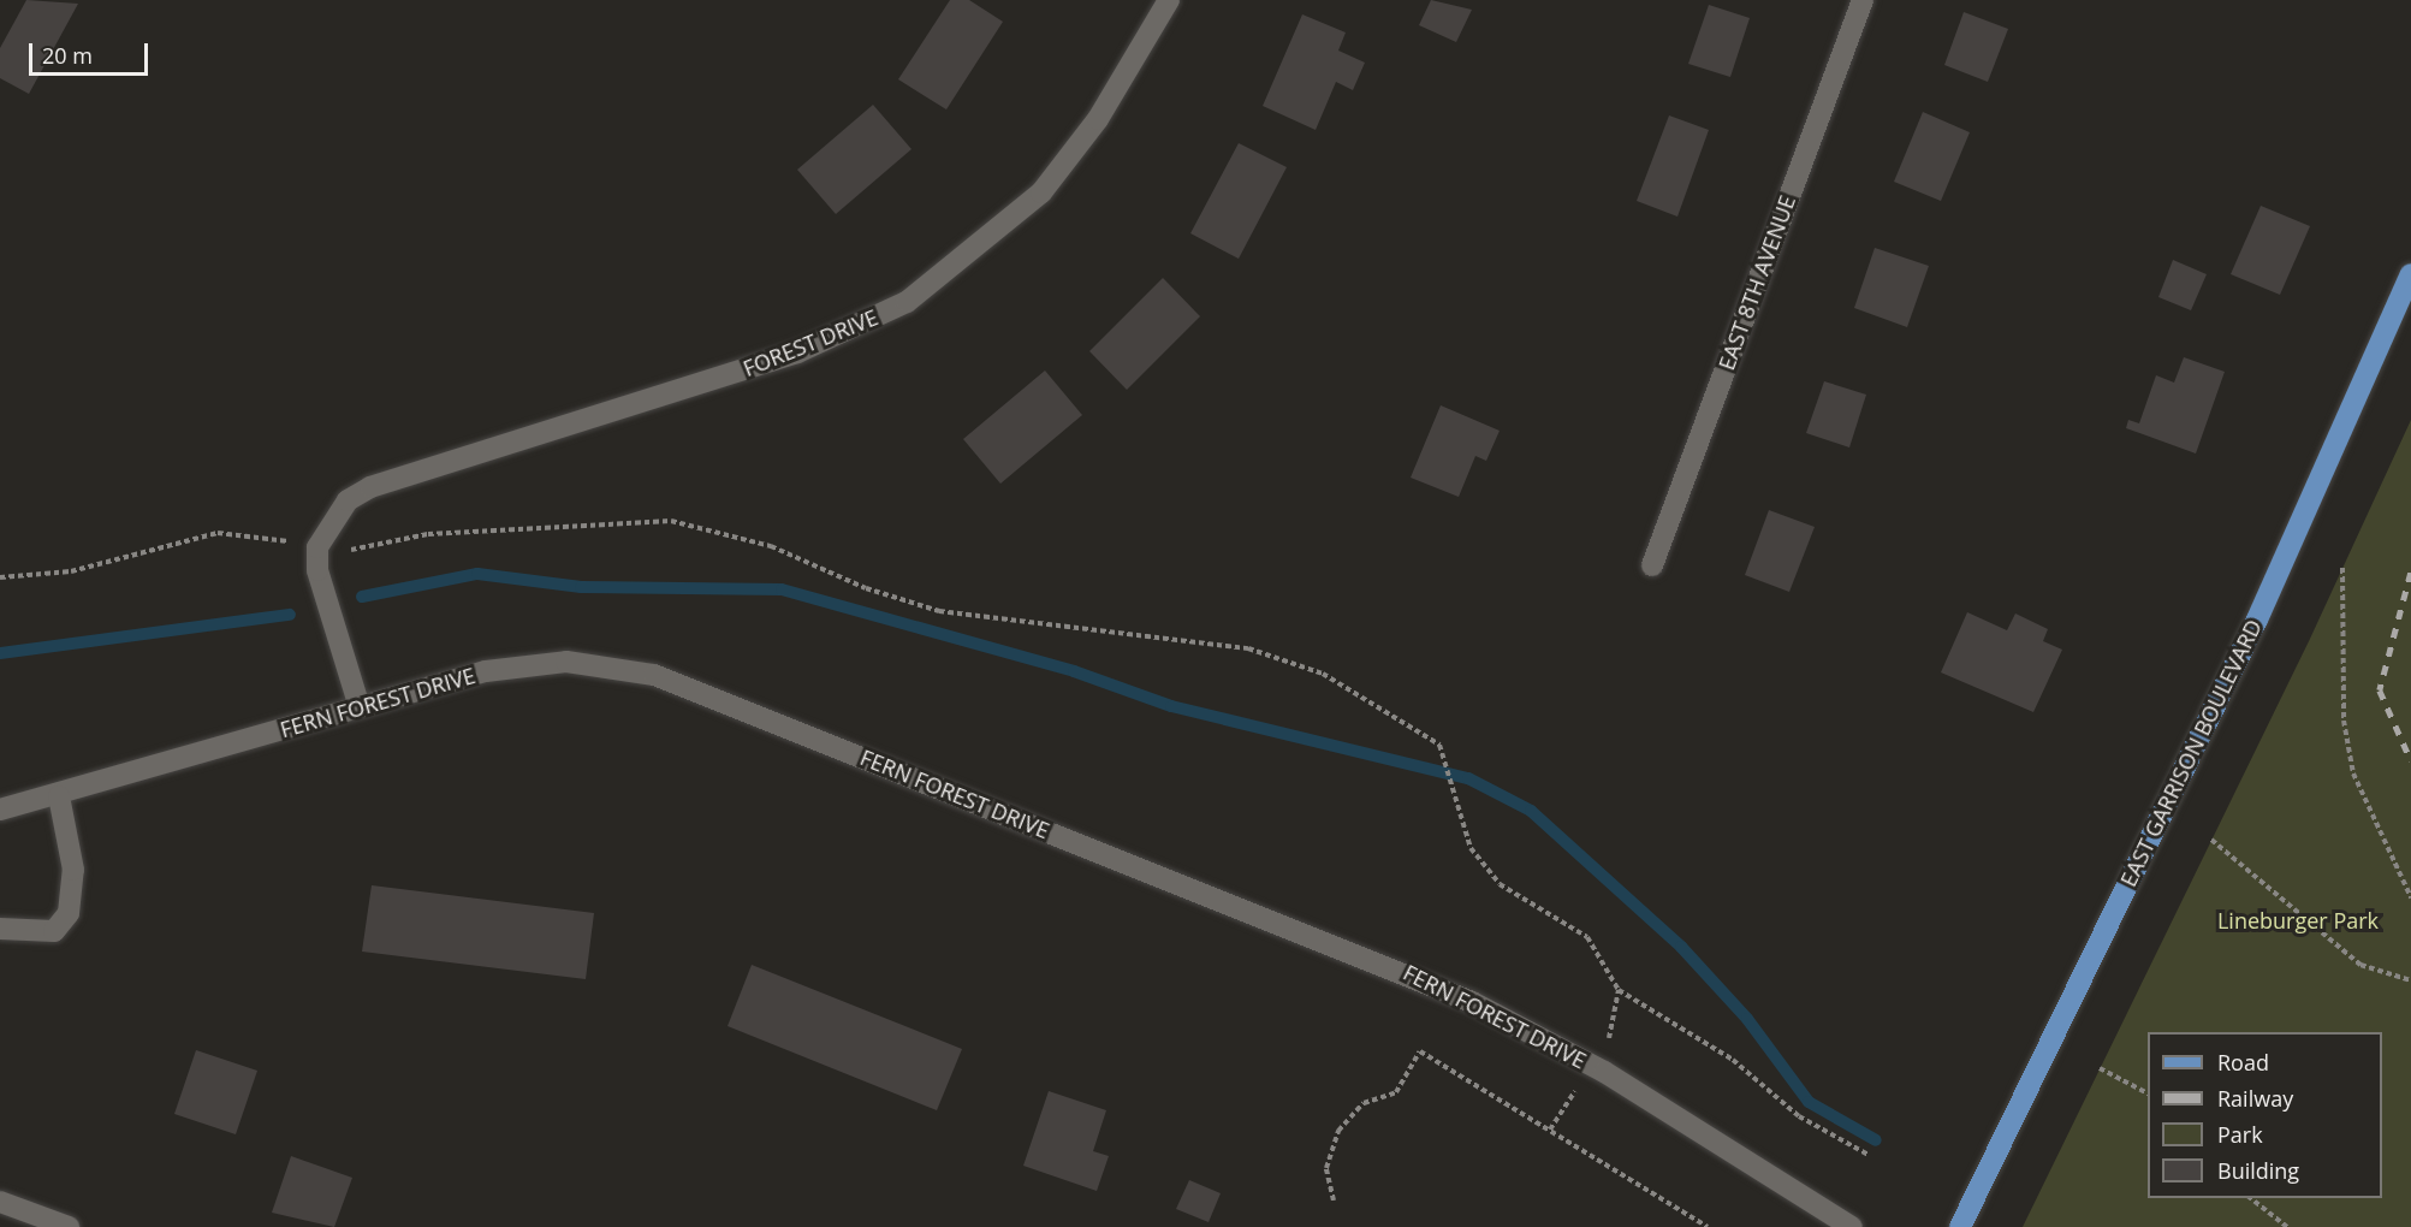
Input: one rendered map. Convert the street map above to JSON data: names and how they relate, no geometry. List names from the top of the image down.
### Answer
{
  "streets": {
    "main road": ["EAST GARRISON BOULEVARD"],
    "street": ["EAST 8TH AVENUE", "FOREST DRIVE", "FERN FOREST DRIVE"]
  },
  "parks": ["Lineburger Park"],
  "legend": [
    "Road",
    "Railway",
    "Park",
    "Building"
  ],
  "scale_bar": "20 m"
}
